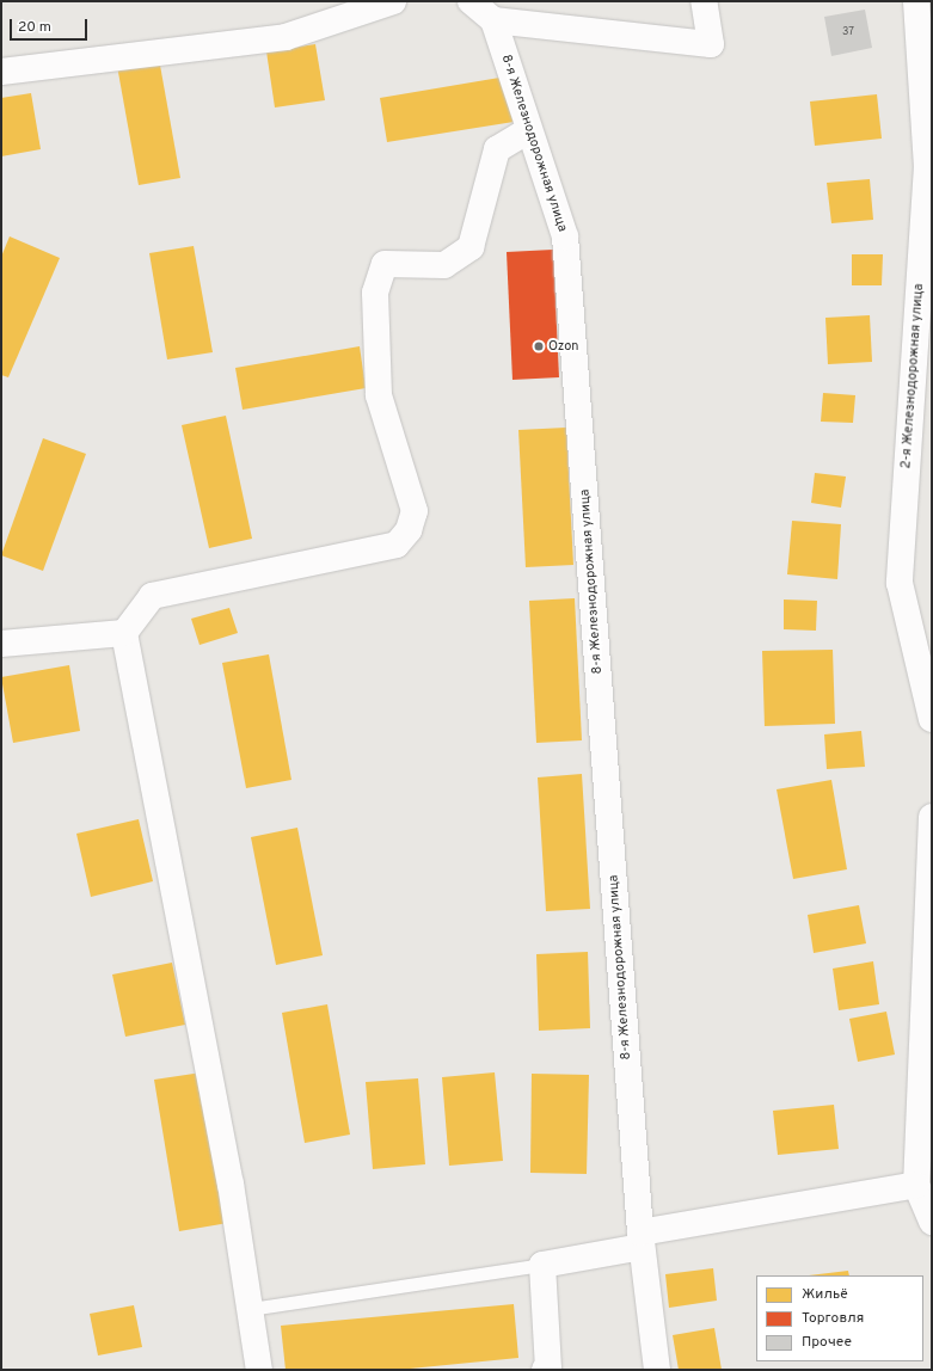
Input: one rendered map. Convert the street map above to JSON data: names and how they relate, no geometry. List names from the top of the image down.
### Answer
{
  "streets": {
    "street": ["8-я Железнодорожная улица", "2-я Железнодорожная улица"]
  },
  "places": ["Ozon"],
  "house_numbers": ["37"],
  "legend": ["Жильё", "Торговля", "Прочее"],
  "scale_bar": "20 m"
}
